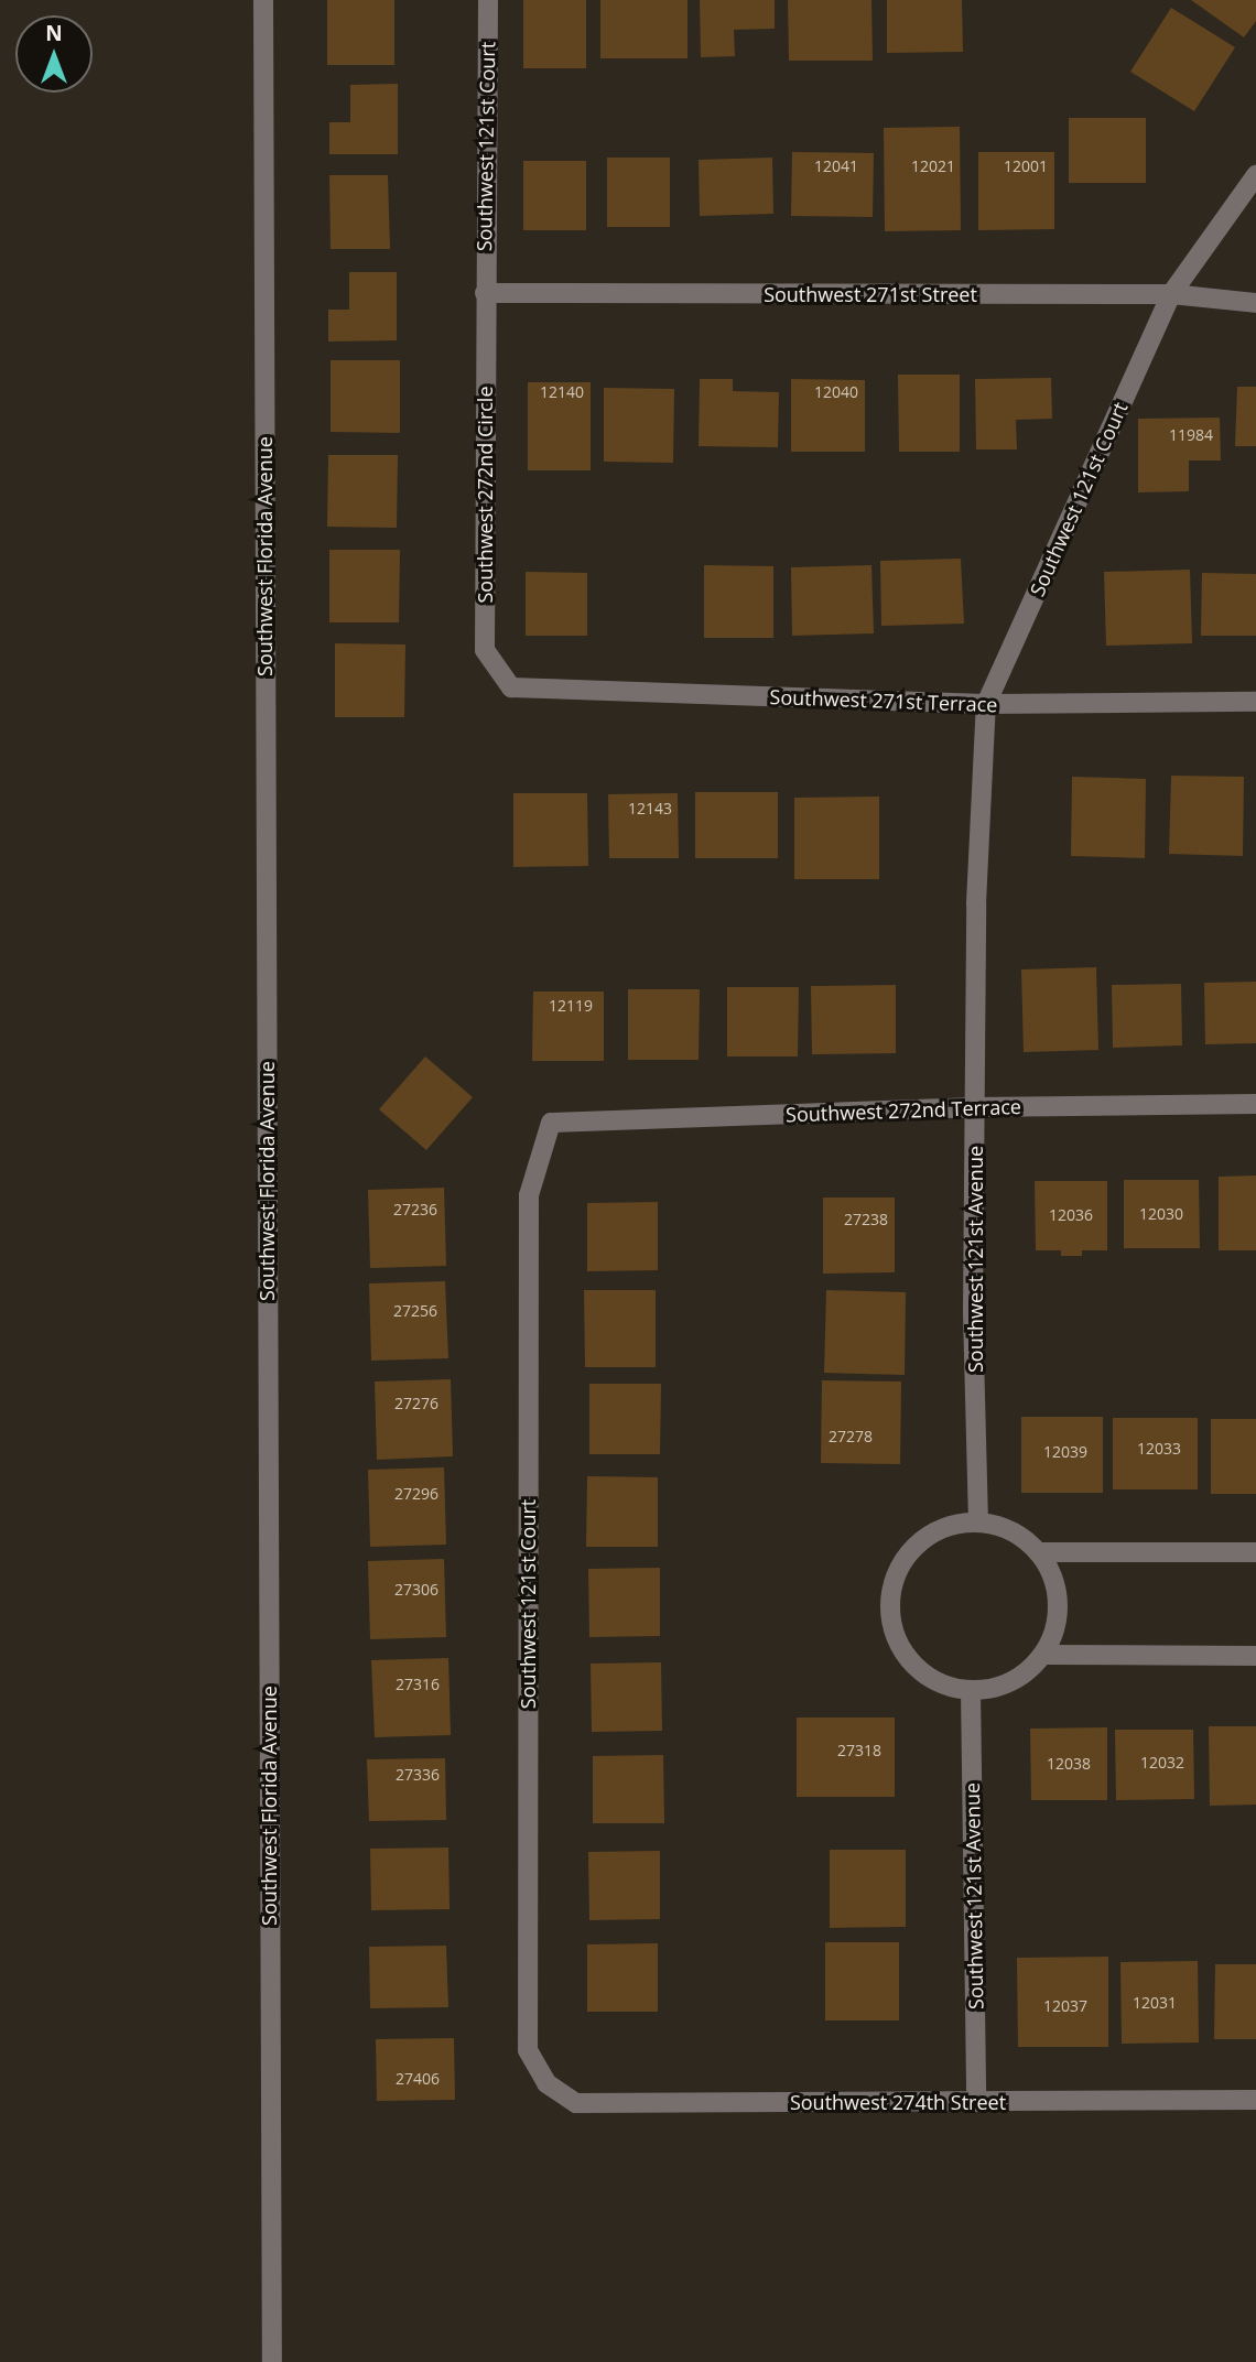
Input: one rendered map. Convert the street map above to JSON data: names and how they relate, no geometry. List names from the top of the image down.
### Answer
{
  "streets": {
    "street": [
      "Southwest 121st Court",
      "Southwest 271st Street",
      "Southwest 272nd Circle",
      "Southwest Florida Avenue",
      "Southwest 271st Terrace",
      "Southwest 272nd Terrace",
      "Southwest 121st Avenue",
      "Southwest 274th Street"
    ]
  },
  "crossings": [
    ["Southwest 121st Court", "Southwest 271st Street"],
    ["Southwest 121st Court", "Southwest 272nd Circle"],
    ["Southwest 121st Court", "Southwest 271st Terrace"],
    ["Southwest 121st Court", "Southwest 272nd Terrace"],
    ["Southwest 121st Court", "Southwest 121st Avenue"],
    ["Southwest 121st Court", "Southwest 274th Street"],
    ["Southwest 271st Street", "Southwest 272nd Circle"],
    ["Southwest 272nd Circle", "Southwest 271st Terrace"],
    ["Southwest 271st Terrace", "Southwest 121st Avenue"],
    ["Southwest 272nd Terrace", "Southwest 121st Avenue"],
    ["Southwest 121st Avenue", "Southwest 274th Street"]
  ],
  "house_numbers": [
    "12041",
    "12021",
    "12001",
    "12140",
    "12040",
    "11984",
    "12143",
    "12119",
    "27236",
    "12030",
    "12036",
    "27238",
    "27256",
    "27276",
    "27278",
    "12033",
    "12039",
    "27296",
    "27306",
    "27316",
    "27318",
    "12032",
    "12038",
    "27336",
    "12031",
    "12037",
    "27406"
  ],
  "north": "top"
}
